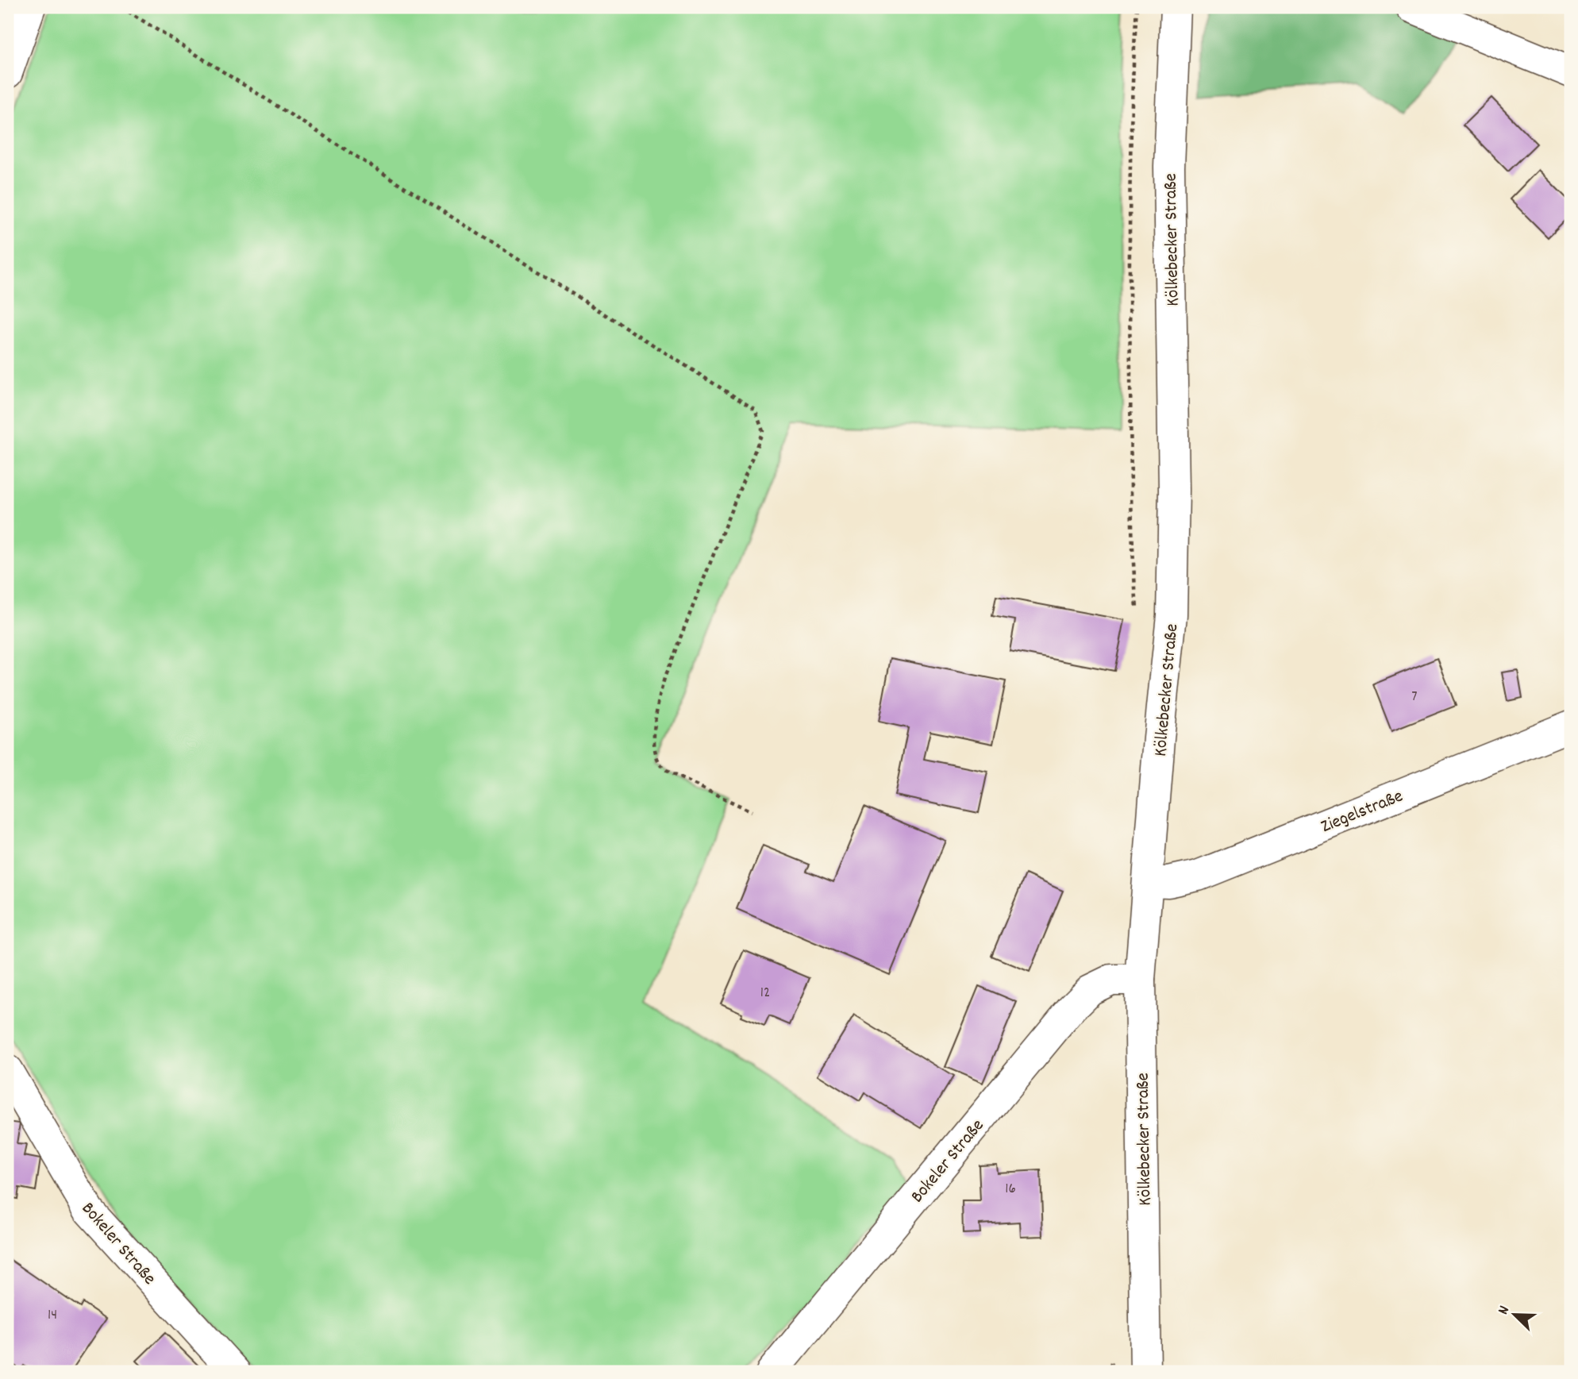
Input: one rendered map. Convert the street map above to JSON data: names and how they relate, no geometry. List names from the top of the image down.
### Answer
{
  "streets": {
    "street": ["Kölkebecker Straße", "Ziegelstraße", "Bokeler Straße"]
  },
  "crossings": [
    ["Kölkebecker Straße", "Ziegelstraße"],
    ["Kölkebecker Straße", "Bokeler Straße"]
  ],
  "house_numbers": [
    "7",
    "12",
    "16",
    "14"
  ],
  "north": "top left"
}
